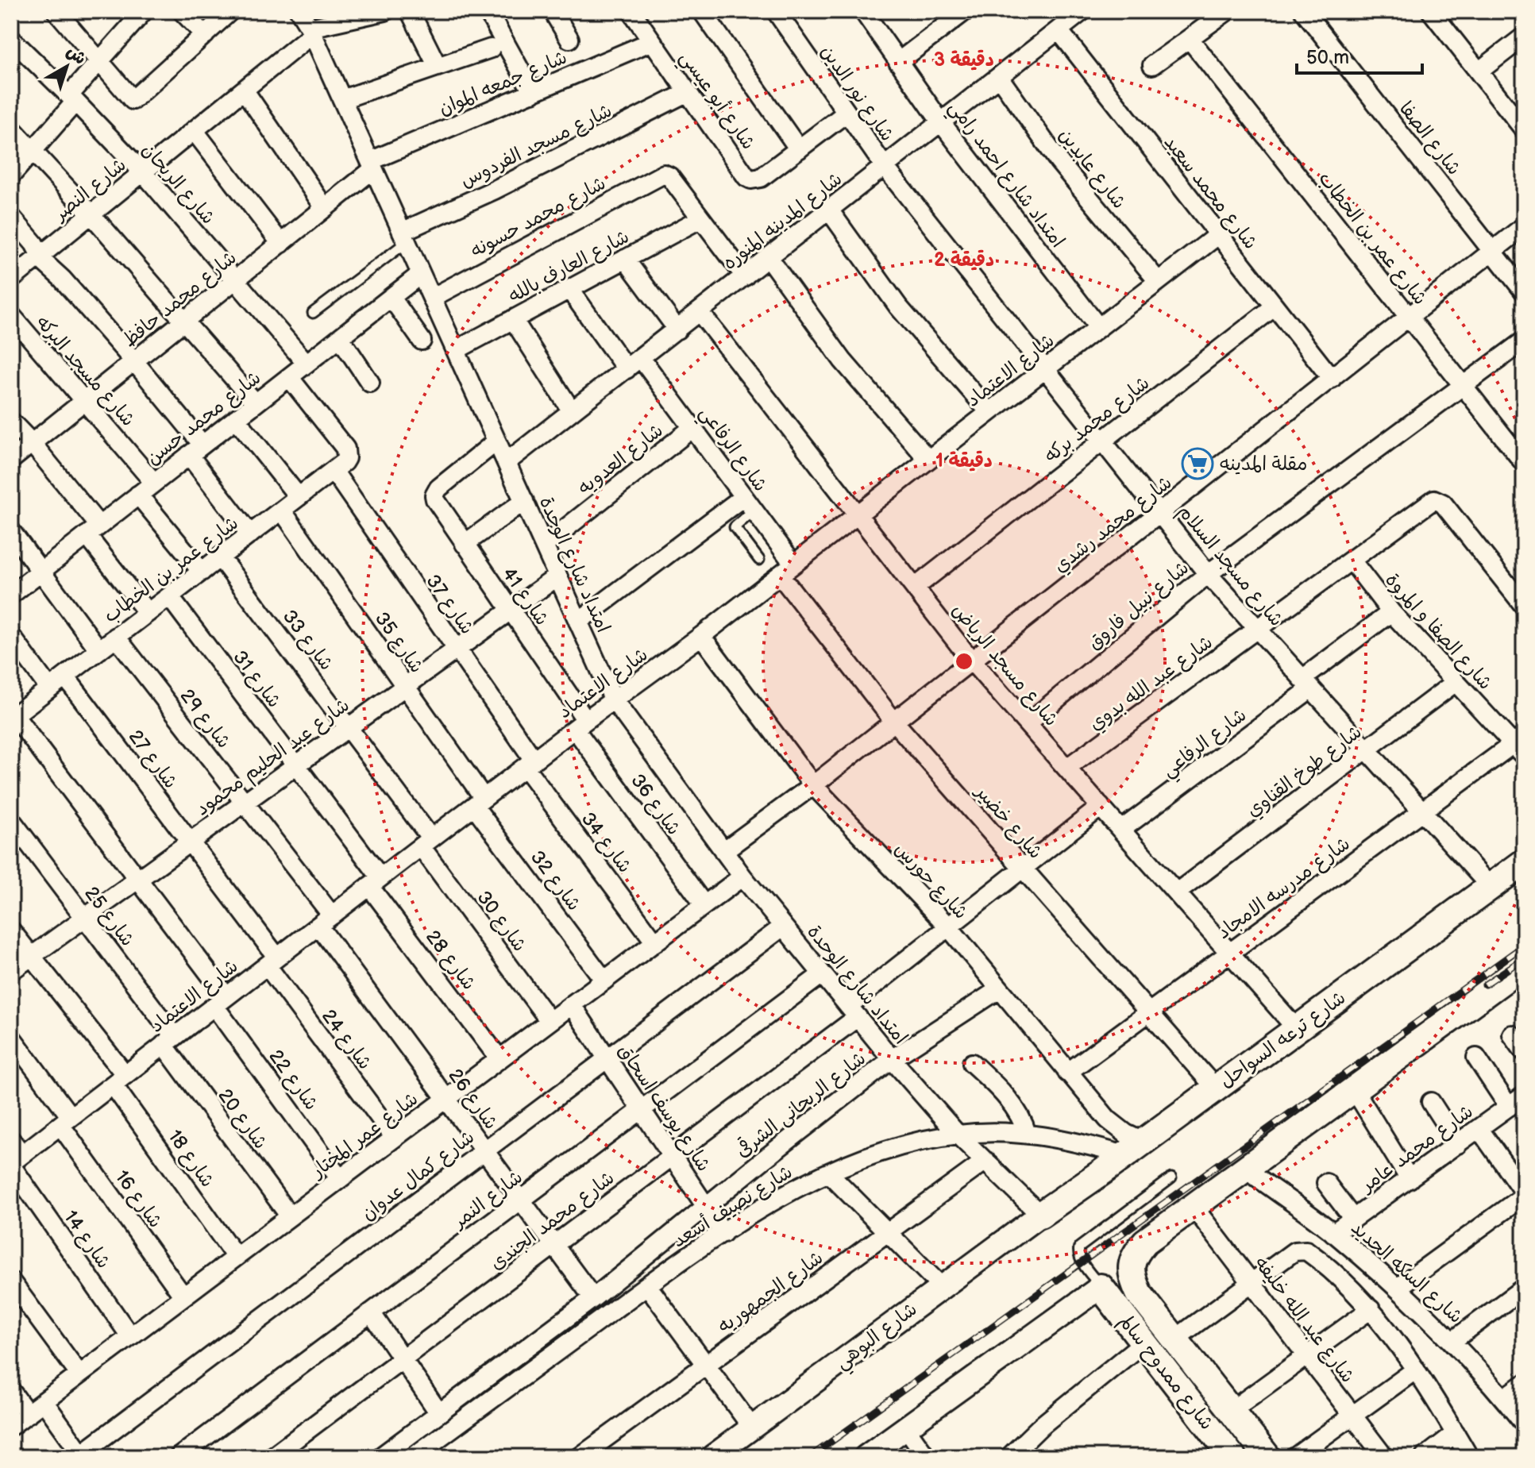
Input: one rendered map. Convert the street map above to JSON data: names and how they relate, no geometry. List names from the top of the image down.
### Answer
{
  "streets": {
    "main road": ["شارع ترعه السواحل", "شارع ممدوح سالم"],
    "street": [
      "شارع جمعه الموان",
      "شارع نور الدين",
      "شارع أبو عيسي",
      "شارع الصفا",
      "شارع مسجد الفردوس",
      "شارع عابدين",
      "امتداد شارع احمد رامي",
      "شارع الريحان",
      "شارع النصر",
      "شارع محمد سعيد",
      "شارع محمد حسونه",
      "شارع المدينه المنوره",
      "شارع عمر بن الخطاب",
      "شارع العارف بالله",
      "شارع محمد حافظ",
      "شارع الاعتماد",
      "شارع مسجد البركه",
      "شارع محمد حسن",
      "شارع محمد بركه",
      "شارع الرفاعي",
      "شارع العدويه",
      "شارع محمد رشدي",
      "امتداد شارع الوحدة",
      "شارع مسجد السلام",
      "شارع 41",
      "شارع 37",
      "شارع نبيل فاروق",
      "شارع الصفا و المروة",
      "شارع 33",
      "شارع 35",
      "شارع مسجد الرياض",
      "شارع 31",
      "شارع عبد الله بدوي",
      "شارع 29",
      "شارع عبد الحليم محمود",
      "شارع 27",
      "شارع طوخ القناوي",
      "شارع 36",
      "شارع خضير",
      "شارع 34",
      "شارع 32",
      "شارع حورس",
      "شارع مدرسه الامجاد",
      "شارع 25",
      "شارع 30",
      "شارع 28",
      "شارع 24",
      "شارع 22",
      "شارع 26",
      "شارع الريحانى الشرقى",
      "شارع يوسف اسحاق",
      "شارع 20",
      "شارع عمر المختار",
      "شارع محمد عامر",
      "شارع 18",
      "شارع كمال عدوان",
      "شارع 16",
      "شارع النمر",
      "شارع نصيف أسعد",
      "شارع محمد الجندى",
      "شارع 14",
      "شارع السكه الحديد",
      "شارع الجمهوريه",
      "شارع عبد الله خليفه",
      "شارع البوهي"
    ]
  },
  "crossings": [
    ["شارع جمعه الموان", "شارع أبو عيسي"],
    ["شارع جمعه الموان", "شارع محمد حافظ"],
    ["شارع جمعه الموان", "امتداد شارع الوحدة"],
    ["شارع نور الدين", "شارع المدينه المنوره"],
    ["شارع نور الدين", "شارع مسجد السلام"],
    ["شارع أبو عيسي", "شارع مسجد الفردوس"],
    ["شارع الصفا", "شارع محمد رشدي"],
    ["شارع مسجد الفردوس", "امتداد شارع الوحدة"],
    ["شارع عابدين", "شارع المدينه المنوره"],
    ["شارع عابدين", "شارع الاعتماد"],
    ["امتداد شارع احمد رامي", "شارع المدينه المنوره"],
    ["امتداد شارع احمد رامي", "شارع الاعتماد"],
    ["شارع الريحان", "شارع النصر"],
    ["شارع الريحان", "شارع محمد حافظ"],
    ["شارع الريحان", "شارع محمد حسن"],
    ["شارع النصر", "امتداد شارع الوحدة"],
    ["شارع محمد سعيد", "شارع المدينه المنوره"],
    ["شارع محمد سعيد", "شارع الاعتماد"],
    ["شارع محمد سعيد", "شارع محمد بركه"],
    ["شارع محمد سعيد", "شارع محمد رشدي"],
    ["شارع محمد حسونه", "شارع العارف بالله"],
    ["شارع محمد حسونه", "امتداد شارع الوحدة"],
    ["شارع المدينه المنوره", "شارع الرفاعي"],
    ["شارع المدينه المنوره", "امتداد شارع الوحدة"],
    ["شارع المدينه المنوره", "شارع مسجد السلام"],
    ["شارع المدينه المنوره", "شارع مسجد الرياض"],
    ["شارع عمر بن الخطاب", "شارع محمد حسن"],
    ["شارع عمر بن الخطاب", "شارع محمد رشدي"],
    ["شارع عمر بن الخطاب", "شارع 37"],
    ["شارع عمر بن الخطاب", "شارع نبيل فاروق"],
    ["شارع عمر بن الخطاب", "شارع 33"],
    ["شارع عمر بن الخطاب", "شارع 35"],
    ["شارع عمر بن الخطاب", "شارع 31"],
    ["شارع عمر بن الخطاب", "شارع 29"],
    ["شارع عمر بن الخطاب", "شارع 27"],
    ["شارع عمر بن الخطاب", "شارع 22"],
    ["شارع العارف بالله", "امتداد شارع الوحدة"],
    ["شارع محمد حافظ", "شارع مسجد البركه"],
    ["شارع محمد حافظ", "امتداد شارع الوحدة"],
    ["شارع الاعتماد", "شارع الرفاعي"],
    ["شارع الاعتماد", "امتداد شارع الوحدة"],
    ["شارع الاعتماد", "شارع مسجد السلام"],
    ["شارع الاعتماد", "شارع 41"],
    ["شارع الاعتماد", "شارع 37"],
    ["شارع الاعتماد", "شارع 33"],
    ["شارع الاعتماد", "شارع 35"],
    ["شارع الاعتماد", "شارع مسجد الرياض"],
    ["شارع الاعتماد", "شارع 31"],
    ["شارع الاعتماد", "شارع 29"],
    ["شارع الاعتماد", "شارع 27"],
    ["شارع الاعتماد", "شارع 36"],
    ["شارع الاعتماد", "شارع خضير"],
    ["شارع الاعتماد", "شارع 34"],
    ["شارع الاعتماد", "شارع 32"],
    ["شارع الاعتماد", "شارع حورس"],
    ["شارع الاعتماد", "شارع 25"],
    ["شارع الاعتماد", "شارع 30"],
    ["شارع الاعتماد", "شارع 28"],
    ["شارع الاعتماد", "شارع 24"],
    ["شارع الاعتماد", "شارع 22"],
    ["شارع الاعتماد", "شارع 26"],
    ["شارع الاعتماد", "شارع 20"],
    ["شارع الاعتماد", "شارع 18"],
    ["شارع الاعتماد", "شارع 16"],
    ["شارع الاعتماد", "شارع 14"],
    ["شارع مسجد البركه", "شارع محمد حسن"],
    ["شارع محمد حسن", "امتداد شارع الوحدة"],
    ["شارع محمد بركه", "شارع مسجد السلام"],
    ["شارع محمد بركه", "شارع مسجد الرياض"],
    ["شارع الرفاعي", "شارع العدويه"],
    ["شارع الرفاعي", "شارع مسجد السلام"],
    ["شارع الرفاعي", "شارع الصفا و المروة"],
    ["شارع الرفاعي", "شارع مسجد الرياض"],
    ["شارع الرفاعي", "شارع خضير"],
    ["شارع العدويه", "امتداد شارع الوحدة"],
    ["شارع محمد رشدي", "امتداد شارع الوحدة"],
    ["شارع محمد رشدي", "شارع مسجد السلام"],
    ["شارع محمد رشدي", "شارع مسجد الرياض"],
    ["شارع محمد رشدي", "شارع خضير"],
    ["شارع محمد رشدي", "شارع حورس"],
    ["امتداد شارع الوحدة", "شارع 41"],
    ["امتداد شارع الوحدة", "شارع عبد الحليم محمود"],
    ["امتداد شارع الوحدة", "شارع ترعه السواحل"],
    ["امتداد شارع الوحدة", "شارع الريحانى الشرقى"],
    ["امتداد شارع الوحدة", "شارع عمر المختار"],
    ["امتداد شارع الوحدة", "شارع كمال عدوان"],
    ["امتداد شارع الوحدة", "شارع النمر"],
    ["امتداد شارع الوحدة", "شارع نصيف أسعد"],
    ["امتداد شارع الوحدة", "شارع محمد الجندى"],
    ["امتداد شارع الوحدة", "شارع الجمهوريه"],
    ["امتداد شارع الوحدة", "شارع البوهي"],
    ["شارع مسجد السلام", "شارع نبيل فاروق"],
    ["شارع مسجد السلام", "شارع عبد الله بدوي"],
    ["شارع مسجد السلام", "شارع طوخ القناوي"],
    ["شارع مسجد السلام", "شارع مدرسه الامجاد"],
    ["شارع مسجد السلام", "شارع ترعه السواحل"],
    ["شارع 41", "شارع عبد الحليم محمود"],
    ["شارع 41", "شارع 36"],
    ["شارع 37", "شارع عبد الحليم محمود"],
    ["شارع 37", "شارع 34"],
    ["شارع نبيل فاروق", "شارع مسجد الرياض"],
    ["شارع الصفا و المروة", "شارع عبد الله بدوي"],
    ["شارع الصفا و المروة", "شارع طوخ القناوي"],
    ["شارع الصفا و المروة", "شارع مدرسه الامجاد"],
    ["شارع 33", "شارع عبد الحليم محمود"],
    ["شارع 33", "شارع 30"],
    ["شارع 35", "شارع عبد الحليم محمود"],
    ["شارع 35", "شارع 32"],
    ["شارع مسجد الرياض", "شارع عبد الله بدوي"],
    ["شارع مسجد الرياض", "شارع طوخ القناوي"],
    ["شارع مسجد الرياض", "شارع مدرسه الامجاد"],
    ["شارع مسجد الرياض", "شارع ترعه السواحل"],
    ["شارع مسجد الرياض", "شارع محمد الجندى"],
    ["شارع 31", "شارع عبد الحليم محمود"],
    ["شارع 31", "شارع 28"],
    ["شارع 29", "شارع عبد الحليم محمود"],
    ["شارع 29", "شارع 26"],
    ["شارع عبد الحليم محمود", "شارع 27"],
    ["شارع عبد الحليم محمود", "شارع 25"],
    ["شارع عبد الحليم محمود", "شارع 22"],
    ["شارع عبد الحليم محمود", "شارع 18"],
    ["شارع 27", "شارع 24"],
    ["شارع 36", "شارع عمر المختار"],
    ["شارع خضير", "شارع مدرسه الامجاد"],
    ["شارع خضير", "شارع ترعه السواحل"],
    ["شارع خضير", "شارع محمد الجندى"],
    ["شارع 34", "شارع عمر المختار"],
    ["شارع 32", "شارع عمر المختار"],
    ["شارع حورس", "شارع مدرسه الامجاد"],
    ["شارع حورس", "شارع ترعه السواحل"],
    ["شارع حورس", "شارع الريحانى الشرقى"],
    ["شارع حورس", "شارع نصيف أسعد"],
    ["شارع حورس", "شارع محمد الجندى"],
    ["شارع 25", "شارع 20"],
    ["شارع 30", "شارع عمر المختار"],
    ["شارع 28", "شارع عمر المختار"],
    ["شارع 24", "شارع عمر المختار"],
    ["شارع ترعه السواحل", "شارع نصيف أسعد"],
    ["شارع ترعه السواحل", "شارع البوهي"],
    ["شارع 22", "شارع عمر المختار"],
    ["شارع 26", "شارع عمر المختار"],
    ["شارع 26", "شارع كمال عدوان"],
    ["شارع 26", "شارع النمر"],
    ["شارع 26", "شارع نصيف أسعد"],
    ["شارع 26", "شارع محمد الجندى"],
    ["شارع الريحانى الشرقى", "شارع يوسف اسحاق"],
    ["شارع الريحانى الشرقى", "شارع نصيف أسعد"],
    ["شارع يوسف اسحاق", "شارع عمر المختار"],
    ["شارع يوسف اسحاق", "شارع كمال عدوان"],
    ["شارع يوسف اسحاق", "شارع النمر"],
    ["شارع يوسف اسحاق", "شارع نصيف أسعد"],
    ["شارع يوسف اسحاق", "شارع محمد الجندى"],
    ["شارع 20", "شارع عمر المختار"],
    ["شارع عمر المختار", "شارع 18"],
    ["شارع عمر المختار", "شارع 16"],
    ["شارع عمر المختار", "شارع 14"],
    ["شارع محمد عامر", "شارع السكه الحديد"],
    ["شارع عبد الله خليفه", "شارع ممدوح سالم"]
  ],
  "places": {
    "supermarket": ["مقلة المدينه"]
  },
  "scale_bar": "50 m",
  "north": "top right",
  "rings": ["3 دقيقة", "2 دقيقة", "1 دقيقة"]
}
